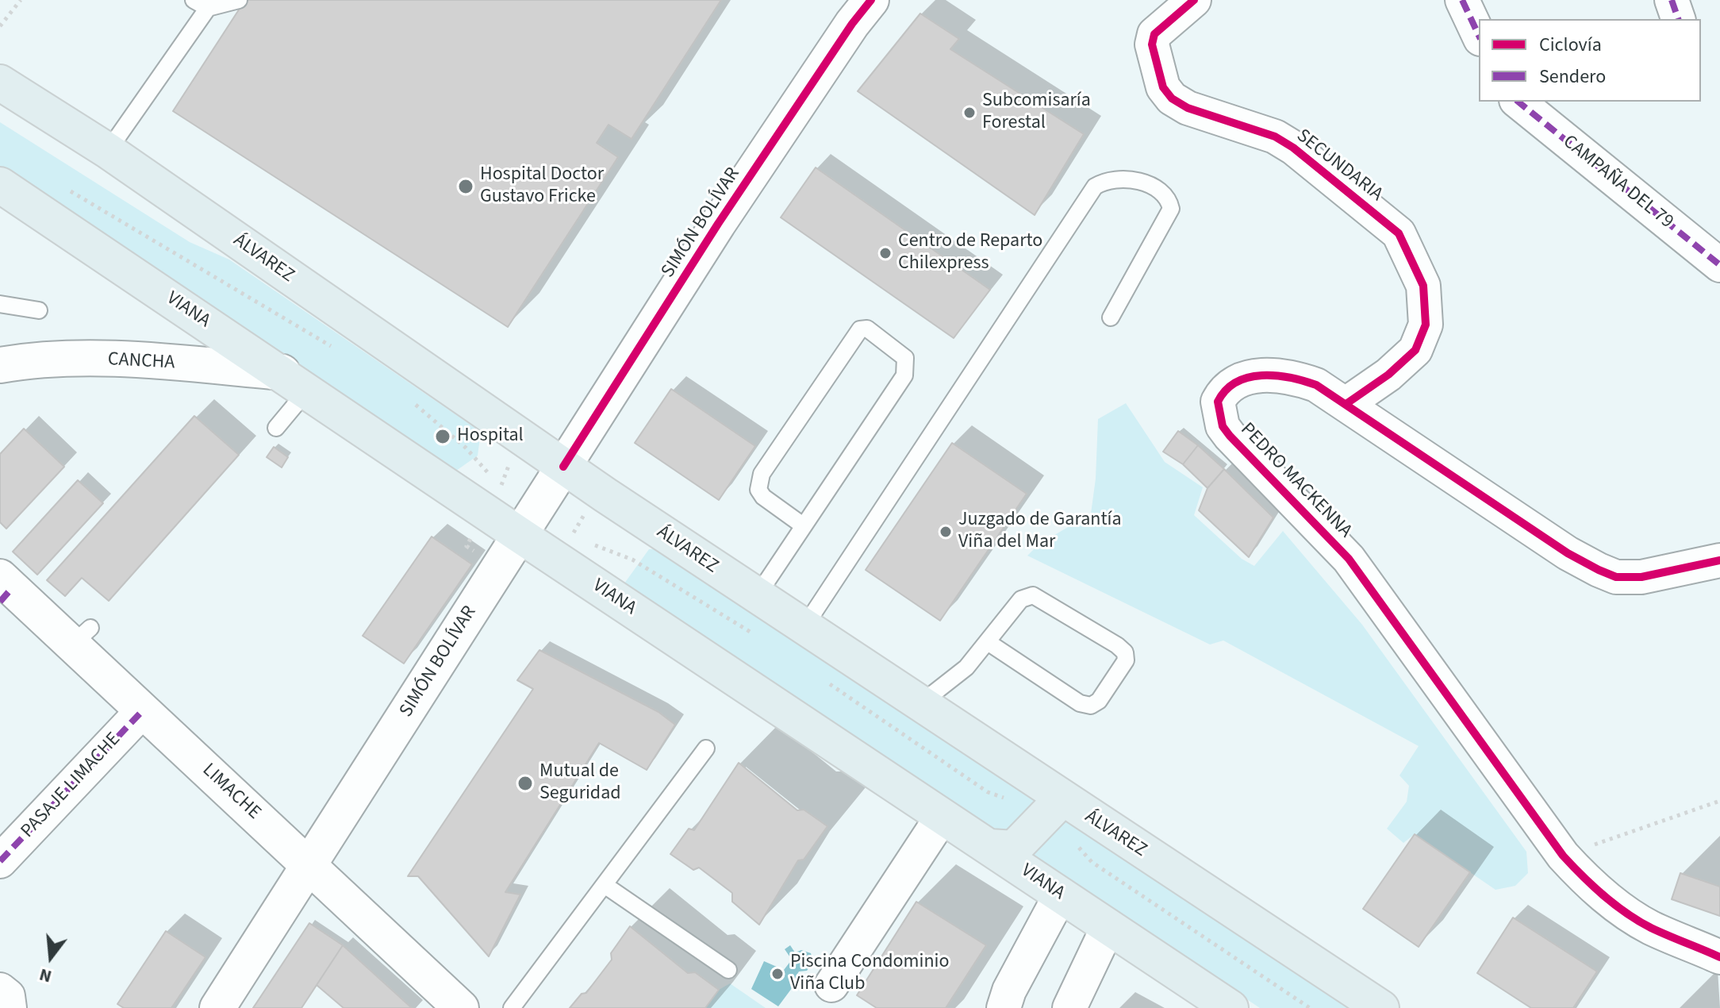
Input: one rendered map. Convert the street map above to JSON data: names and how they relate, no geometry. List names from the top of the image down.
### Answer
{
  "streets": {
    "main road": [
      "SIMÓN BOLÍVAR",
      "ÁLVAREZ",
      "VIANA",
      "CANCHA",
      "LIMACHE"
    ],
    "street": [
      "SECUNDARIA",
      "CAMPAÑA DEL 79",
      "PEDRO MACKENNA",
      "PASAJE LIMACHE"
    ]
  },
  "crossings": [
    ["SECUNDARIA", "PEDRO MACKENNA"],
    ["SIMÓN BOLÍVAR", "ÁLVAREZ"],
    ["SIMÓN BOLÍVAR", "VIANA"],
    ["SIMÓN BOLÍVAR", "LIMACHE"],
    ["VIANA", "CANCHA"],
    ["PASAJE LIMACHE", "LIMACHE"]
  ],
  "places": [
    "Subcomisaría Forestal",
    "Hospital Doctor Gustavo Fricke",
    "Centro de Reparto Chilexpress",
    "Hospital",
    "Juzgado de Garantía Viña del Mar",
    "Mutual de Seguridad",
    "Piscina Condominio Viña Club"
  ],
  "legend": ["Ciclovía", "Sendero"],
  "north": "bottom"
}
